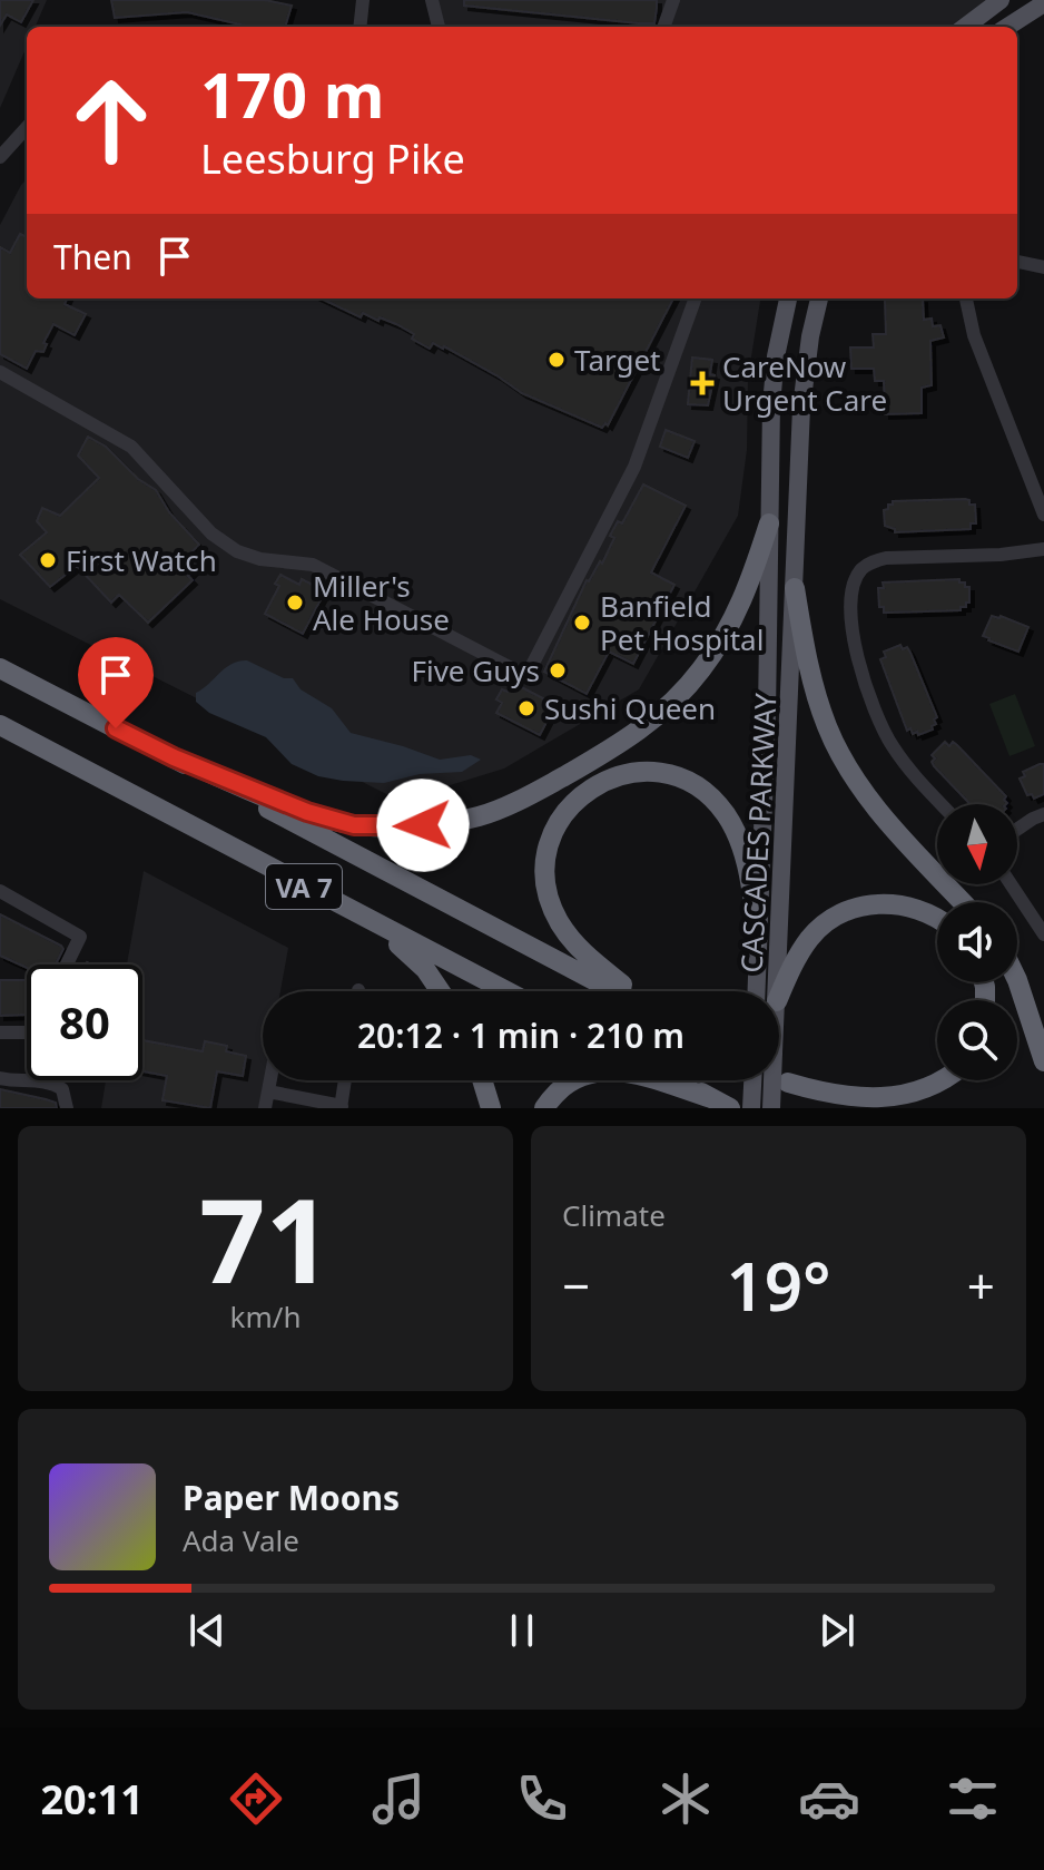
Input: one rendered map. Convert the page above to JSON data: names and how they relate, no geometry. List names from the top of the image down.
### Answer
{
  "streets": {
    "highway": ["VA 7"],
    "main road": ["CASCADES PARKWAY"]
  },
  "places": {
    "other": [
      "Target",
      "First Watch",
      "Miller's Ale House",
      "Banfield Pet Hospital",
      "Five Guys",
      "Sushi Queen"
    ],
    "health": ["CareNow Urgent Care"]
  },
  "north": "bottom",
  "page": {
    "turn": ["170 m", "Leesburg Pike"],
    "then": "Then",
    "limit": "80",
    "trip": "20:12 · 1 min · 210 m",
    "tile": [
      ["71", "km/h"],
      "Climate"
    ],
    "heat": ["−", "19°", "+"],
    "song": ["Paper Moons", "Ada Vale"],
    "tabs": "20:11"
  }
}
